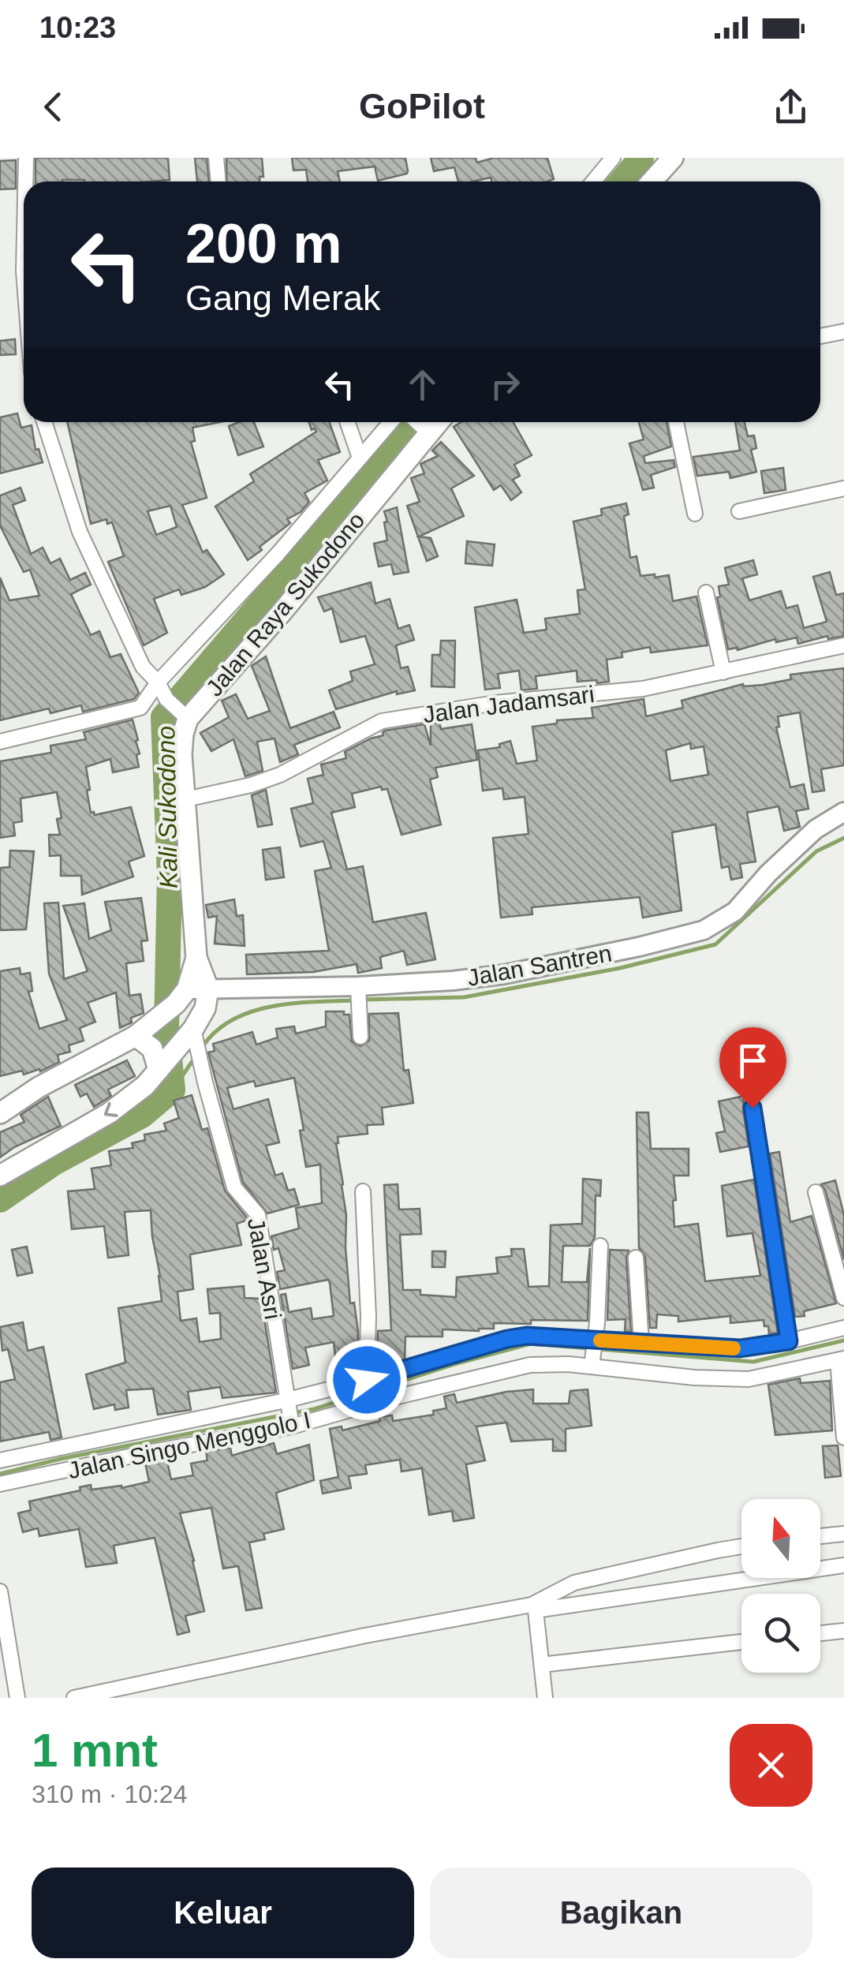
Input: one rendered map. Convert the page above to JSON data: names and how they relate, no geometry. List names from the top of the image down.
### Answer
{
  "streets": {
    "main road": ["Jalan Raya Sukodono"],
    "street": [
      "Jalan Jadamsari",
      "Jalan Santren",
      "Jalan Asri",
      "Jalan Singo Menggolo I"
    ]
  },
  "crossings": [
    ["Jalan Raya Sukodono", "Jalan Jadamsari"],
    ["Jalan Raya Sukodono", "Jalan Santren"],
    ["Jalan Asri", "Jalan Singo Menggolo I"]
  ],
  "water": ["Kali Sukodono"],
  "north": "top",
  "page": {
    "status": "10:23",
    "header": "GoPilot",
    "turn": ["200 m", "Gang Merak"],
    "heading": ["1 mnt", "310 m · 10:24"],
    "buttons": ["Keluar", "Bagikan"]
  }
}
